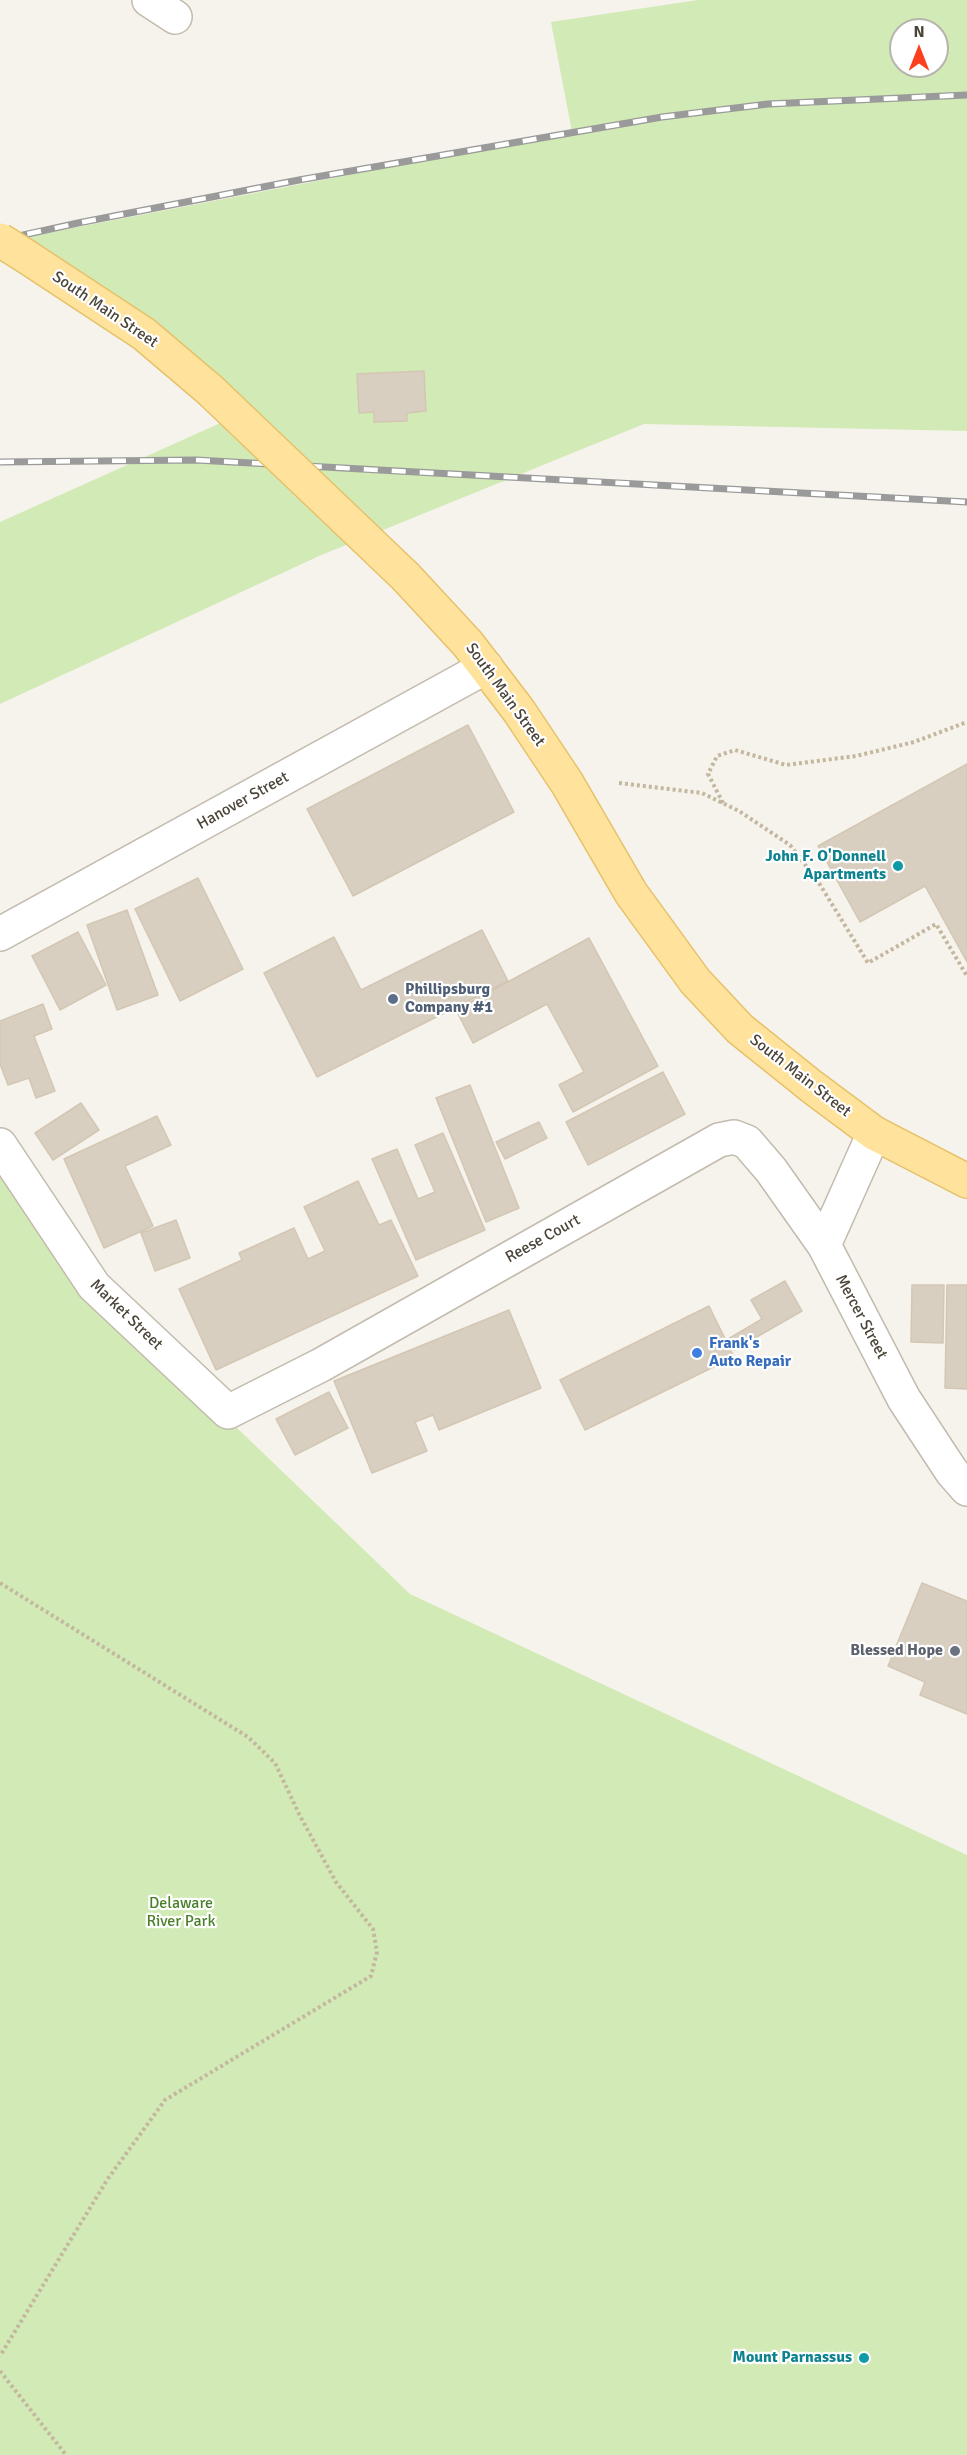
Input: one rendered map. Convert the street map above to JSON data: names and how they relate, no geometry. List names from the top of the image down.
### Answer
{
  "streets": {
    "main road": ["South Main Street"],
    "street": [
      "Hanover Street",
      "Reese Court",
      "Market Street",
      "Mercer Street"
    ]
  },
  "crossings": [
    ["South Main Street", "Hanover Street"],
    ["Reese Court", "Market Street"],
    ["Reese Court", "Mercer Street"]
  ],
  "parks": ["Delaware River Park"],
  "places": [
    "John F. O'Donnell Apartments",
    "Phillipsburg Company #1",
    "Frank's Auto Repair",
    "Blessed Hope",
    "Mount Parnassus"
  ],
  "north": "top"
}
